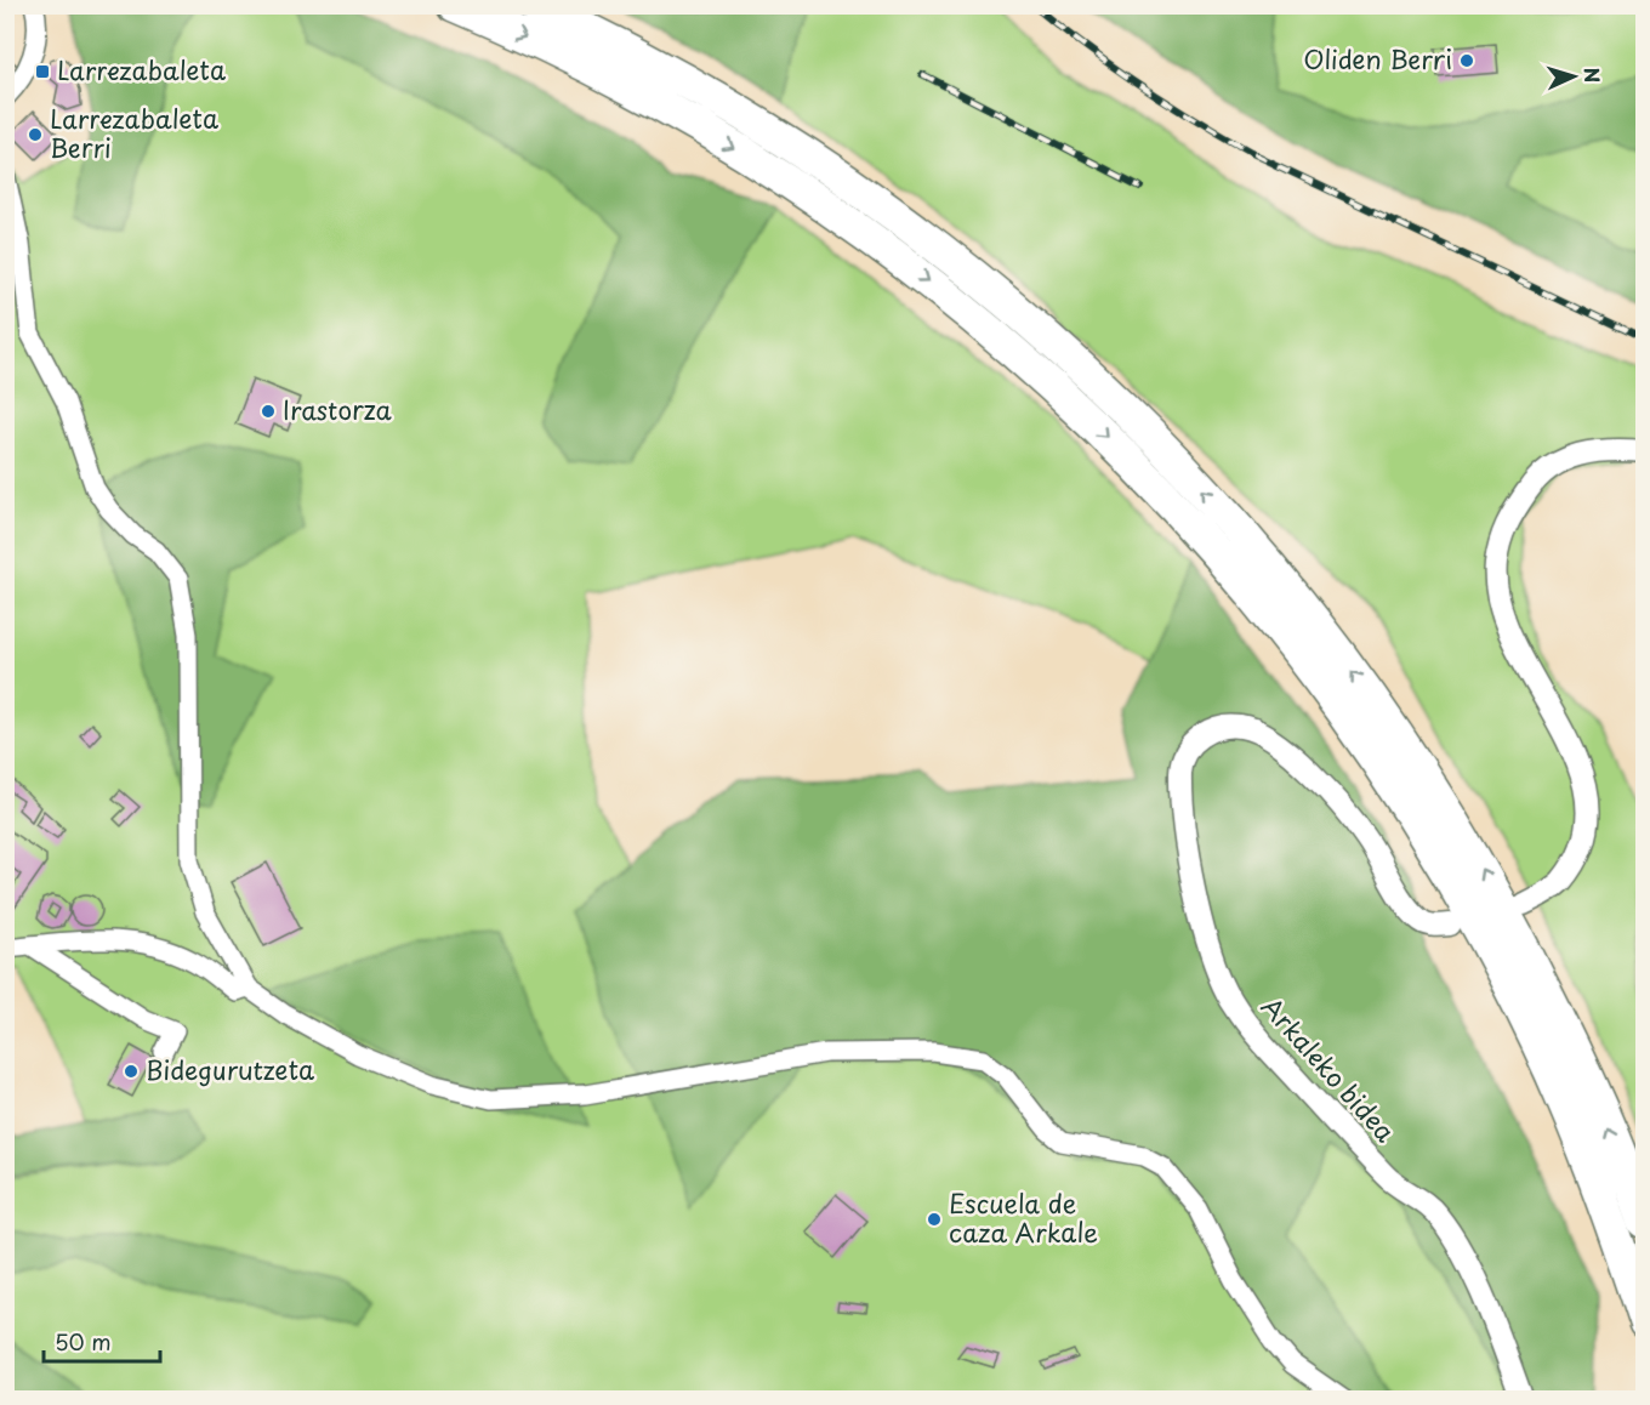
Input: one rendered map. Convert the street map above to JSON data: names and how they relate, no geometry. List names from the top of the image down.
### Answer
{
  "streets": {
    "street": ["Arkaleko bidea"]
  },
  "places": {
    "other": [
      "Oliden Berri",
      "Larrezabaleta Berri",
      "Irastorza",
      "Bidegurutzeta",
      "Escuela de caza Arkale"
    ],
    "transit": ["Larrezabaleta"]
  },
  "scale_bar": "50 m",
  "north": "right"
}
